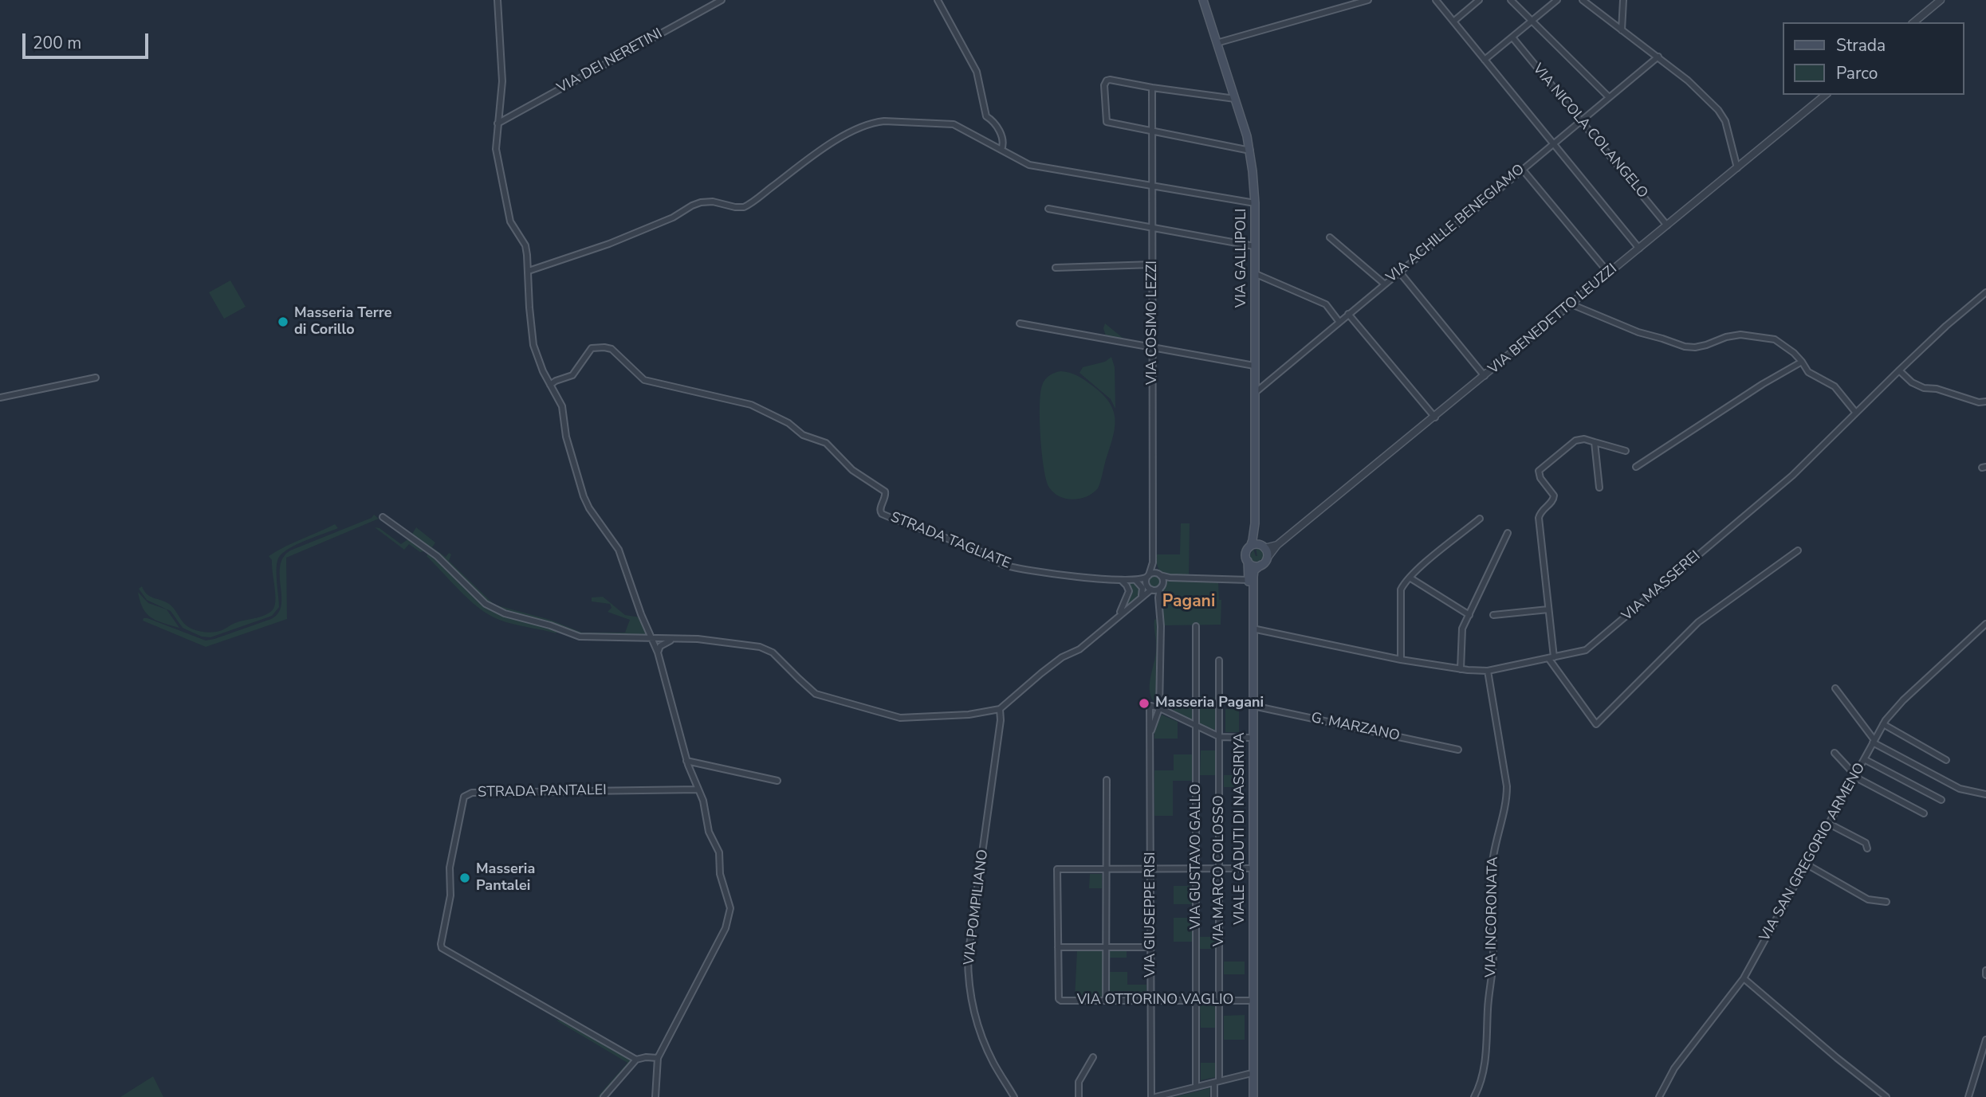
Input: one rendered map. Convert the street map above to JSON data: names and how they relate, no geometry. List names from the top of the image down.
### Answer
{
  "streets": {
    "main road": ["VIA GALLIPOLI", "VIALE CADUTI DI NASSIRIYA"],
    "street": [
      "VIA DEI NERETINI",
      "VIA NICOLA COLANGELO",
      "VIA ACHILLE BENEGIAMO",
      "VIA BENEDETTO LEUZZI",
      "VIA COSIMO LEZZI",
      "STRADA TAGLIATE",
      "VIA MASSEREI",
      "G. MARZANO",
      "STRADA PANTALEI",
      "VIA SAN GREGORIO ARMENO",
      "VIA GUSTAVO GALLO",
      "VIA MARCO COLOSSO",
      "VIA POMPILIANO",
      "VIA GIUSEPPE RISI",
      "VIA INCORONATA",
      "VIA OTTORINO VAGLIO"
    ]
  },
  "crossings": [
    ["VIA NICOLA COLANGELO", "VIA ACHILLE BENEGIAMO"],
    ["VIA NICOLA COLANGELO", "VIA BENEDETTO LEUZZI"],
    ["VIA ACHILLE BENEGIAMO", "VIA GALLIPOLI"],
    ["VIA GALLIPOLI", "VIA BENEDETTO LEUZZI"],
    ["VIA GALLIPOLI", "VIALE CADUTI DI NASSIRIYA"],
    ["VIA BENEDETTO LEUZZI", "VIALE CADUTI DI NASSIRIYA"],
    ["VIA COSIMO LEZZI", "STRADA TAGLIATE"],
    ["VIA COSIMO LEZZI", "VIA GIUSEPPE RISI"],
    ["STRADA TAGLIATE", "VIA GIUSEPPE RISI"],
    ["VIA MASSEREI", "VIALE CADUTI DI NASSIRIYA"],
    ["VIA MASSEREI", "VIA INCORONATA"],
    ["G. MARZANO", "VIALE CADUTI DI NASSIRIYA"],
    ["VIALE CADUTI DI NASSIRIYA", "VIA OTTORINO VAGLIO"],
    ["VIA GUSTAVO GALLO", "VIA OTTORINO VAGLIO"],
    ["VIA MARCO COLOSSO", "VIA OTTORINO VAGLIO"],
    ["VIA GIUSEPPE RISI", "VIA OTTORINO VAGLIO"]
  ],
  "districts": ["Pagani"],
  "places": ["Masseria Terre di Corillo", "Masseria Pagani", "Masseria Pantalei"],
  "legend": ["Strada", "Parco"],
  "scale_bar": "200 m"
}
